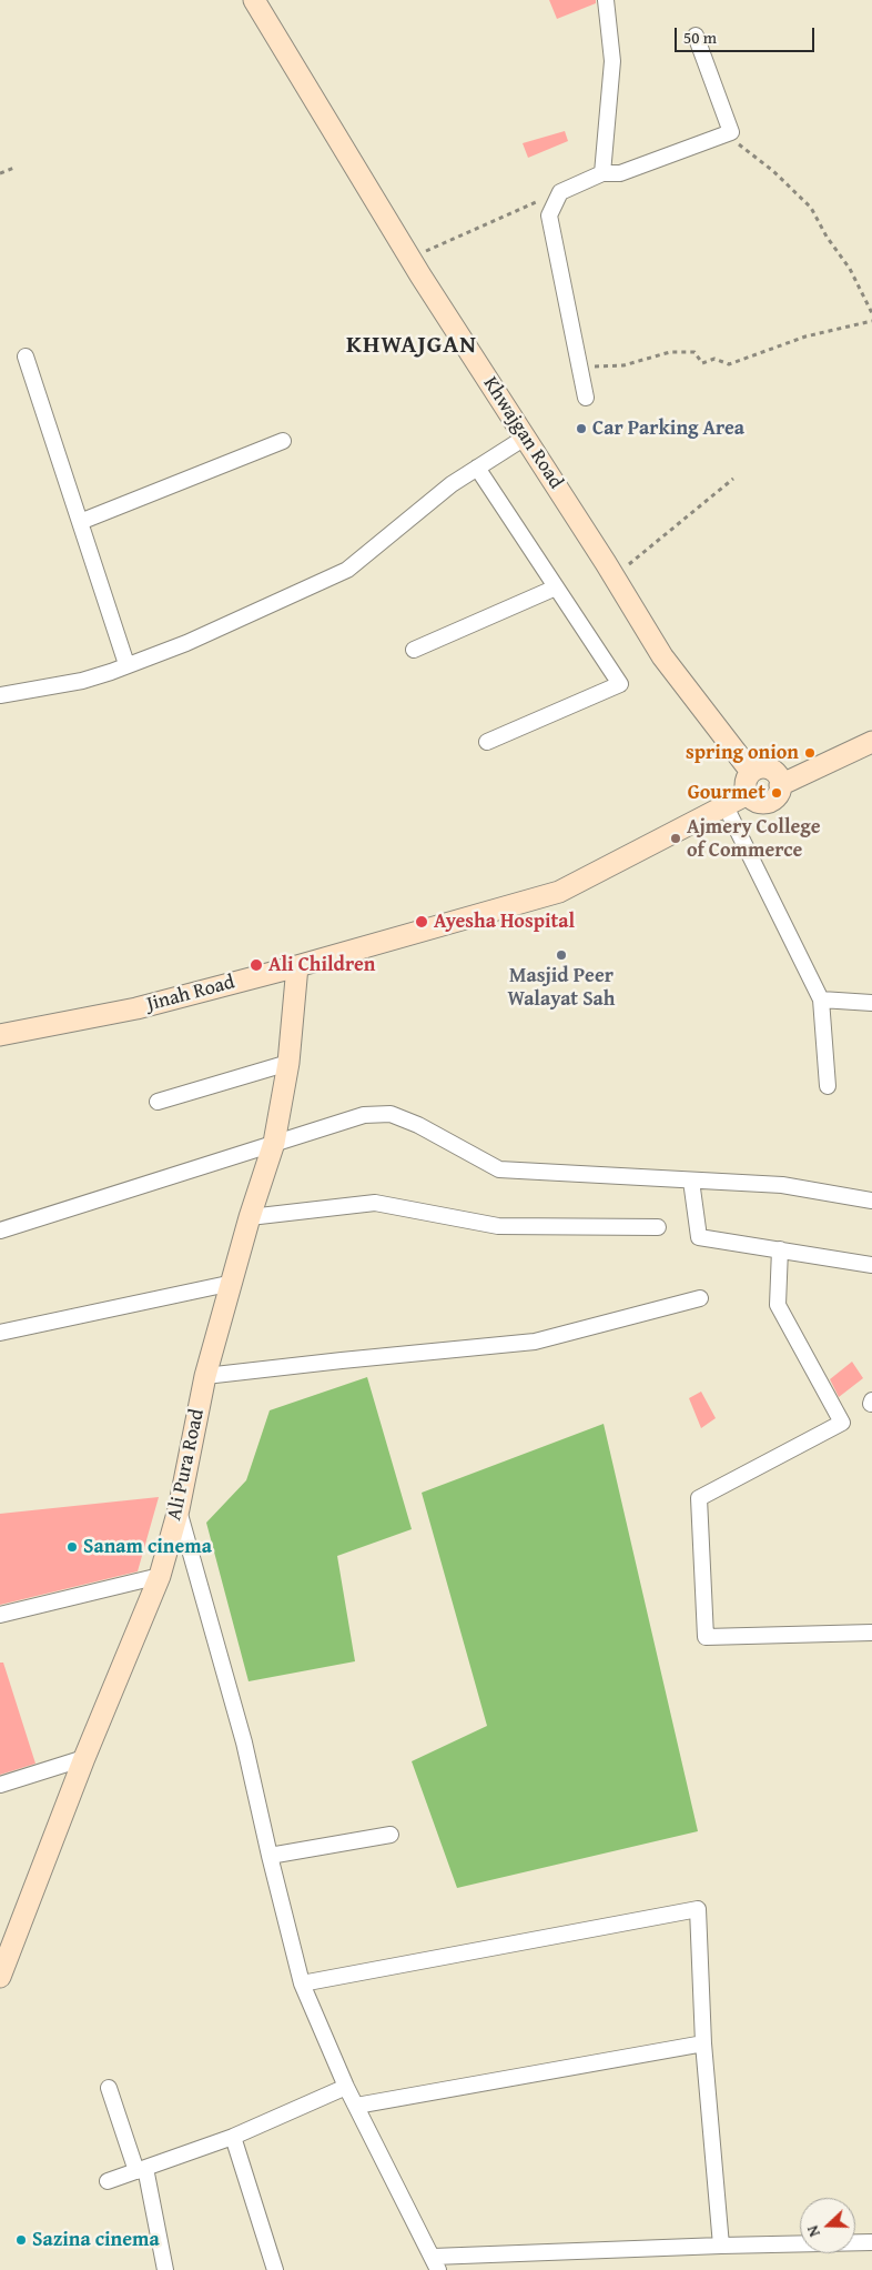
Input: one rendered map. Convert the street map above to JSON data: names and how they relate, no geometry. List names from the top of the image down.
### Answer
{
  "streets": {
    "street": ["Khwajgan Road", "Jinah Road", "Ali Pura Road"]
  },
  "crossings": [
    ["Khwajgan Road", "Jinah Road"],
    ["Jinah Road", "Ali Pura Road"]
  ],
  "districts": ["KHWAJGAN"],
  "places": [
    "Car Parking Area",
    "spring onion",
    "Gourmet",
    "Ajmery College of Commerce",
    "Ayesha Hospital",
    "Masjid Peer Walayat Sah",
    "Ali Children",
    "Sanam cinema",
    "Sazina cinema"
  ],
  "scale_bar": "50 m",
  "north": "left"
}
